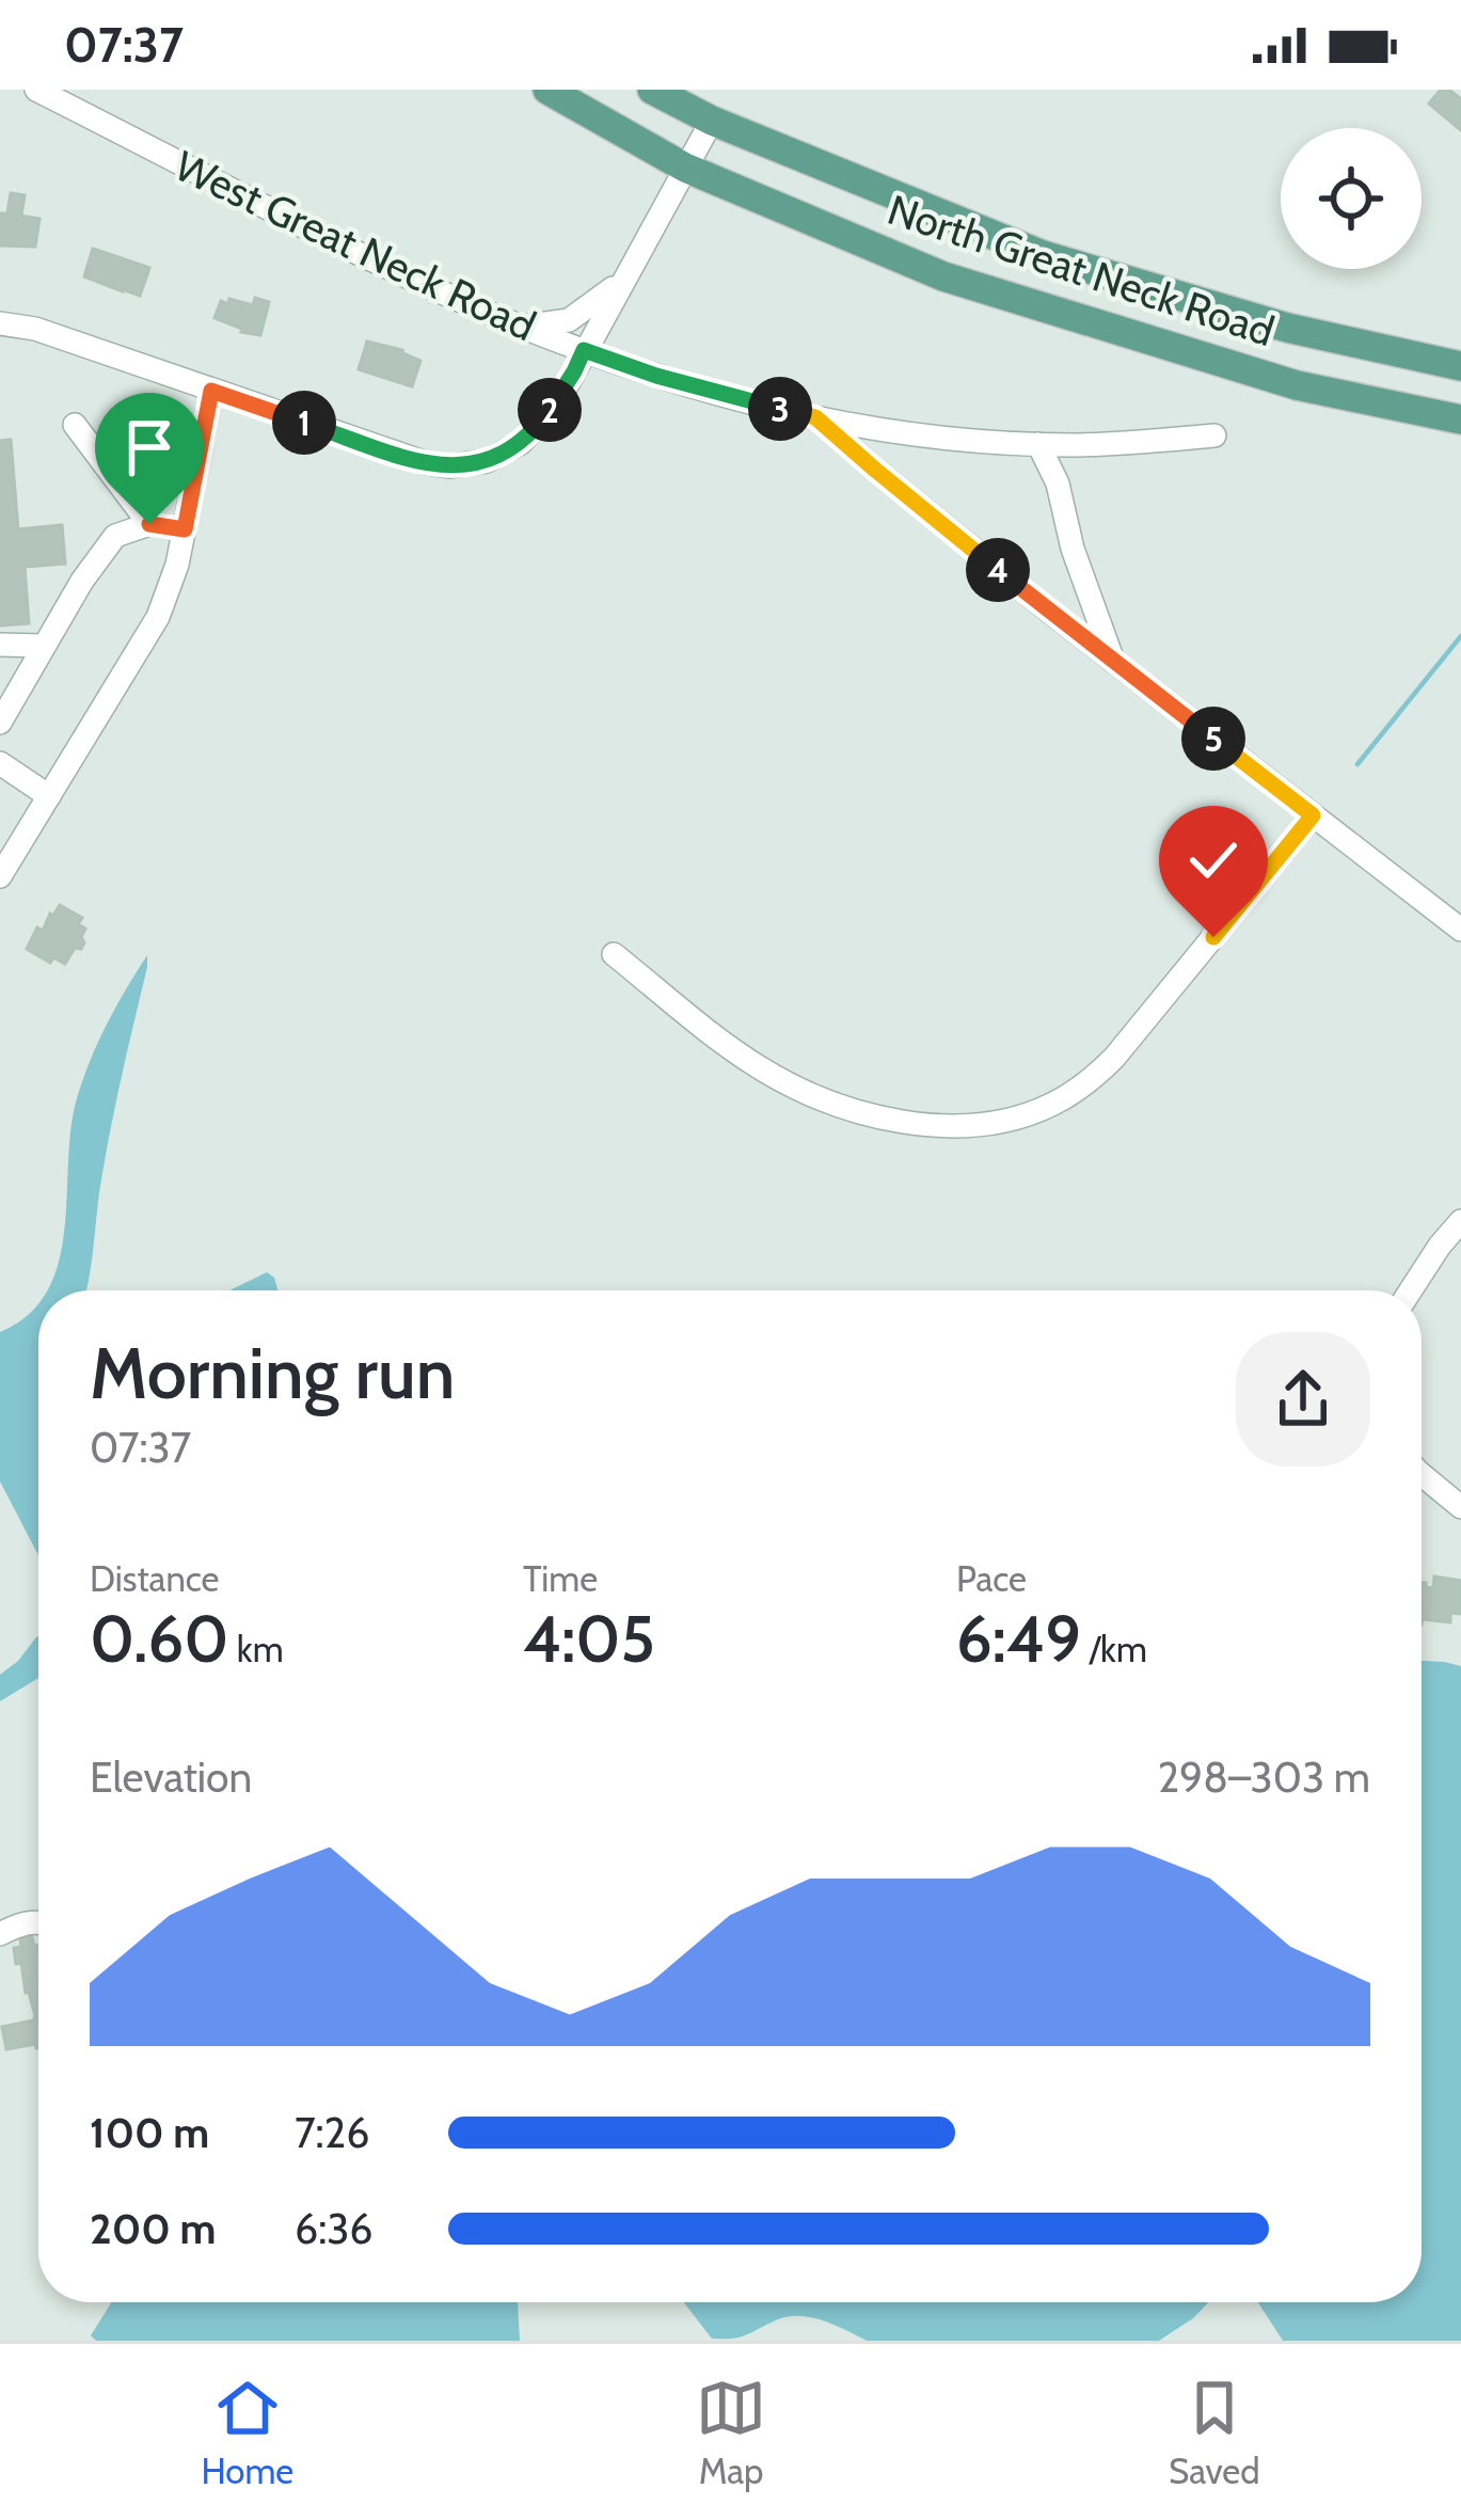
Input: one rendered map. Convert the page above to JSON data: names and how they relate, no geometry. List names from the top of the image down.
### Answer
{
  "streets": {
    "main road": ["North Great Neck Road"],
    "street": ["West Great Neck Road"]
  },
  "page": {
    "status": "07:37",
    "pins": [
      "3",
      "2",
      "1",
      "4",
      "5"
    ],
    "heading": ["Morning run", "07:37"],
    "stats": [
      ["Distance", "0.60 km"],
      ["Time", "4:05"],
      ["Pace", "6:49 /km"]
    ],
    "chart": ["Elevation", "298–303 m"],
    "list": [
      {
        "name": "100 m",
        "note": "7:26"
      },
      {
        "name": "200 m",
        "note": "6:36"
      }
    ],
    "tabs": ["Home", "Map", "Saved"]
  }
}
